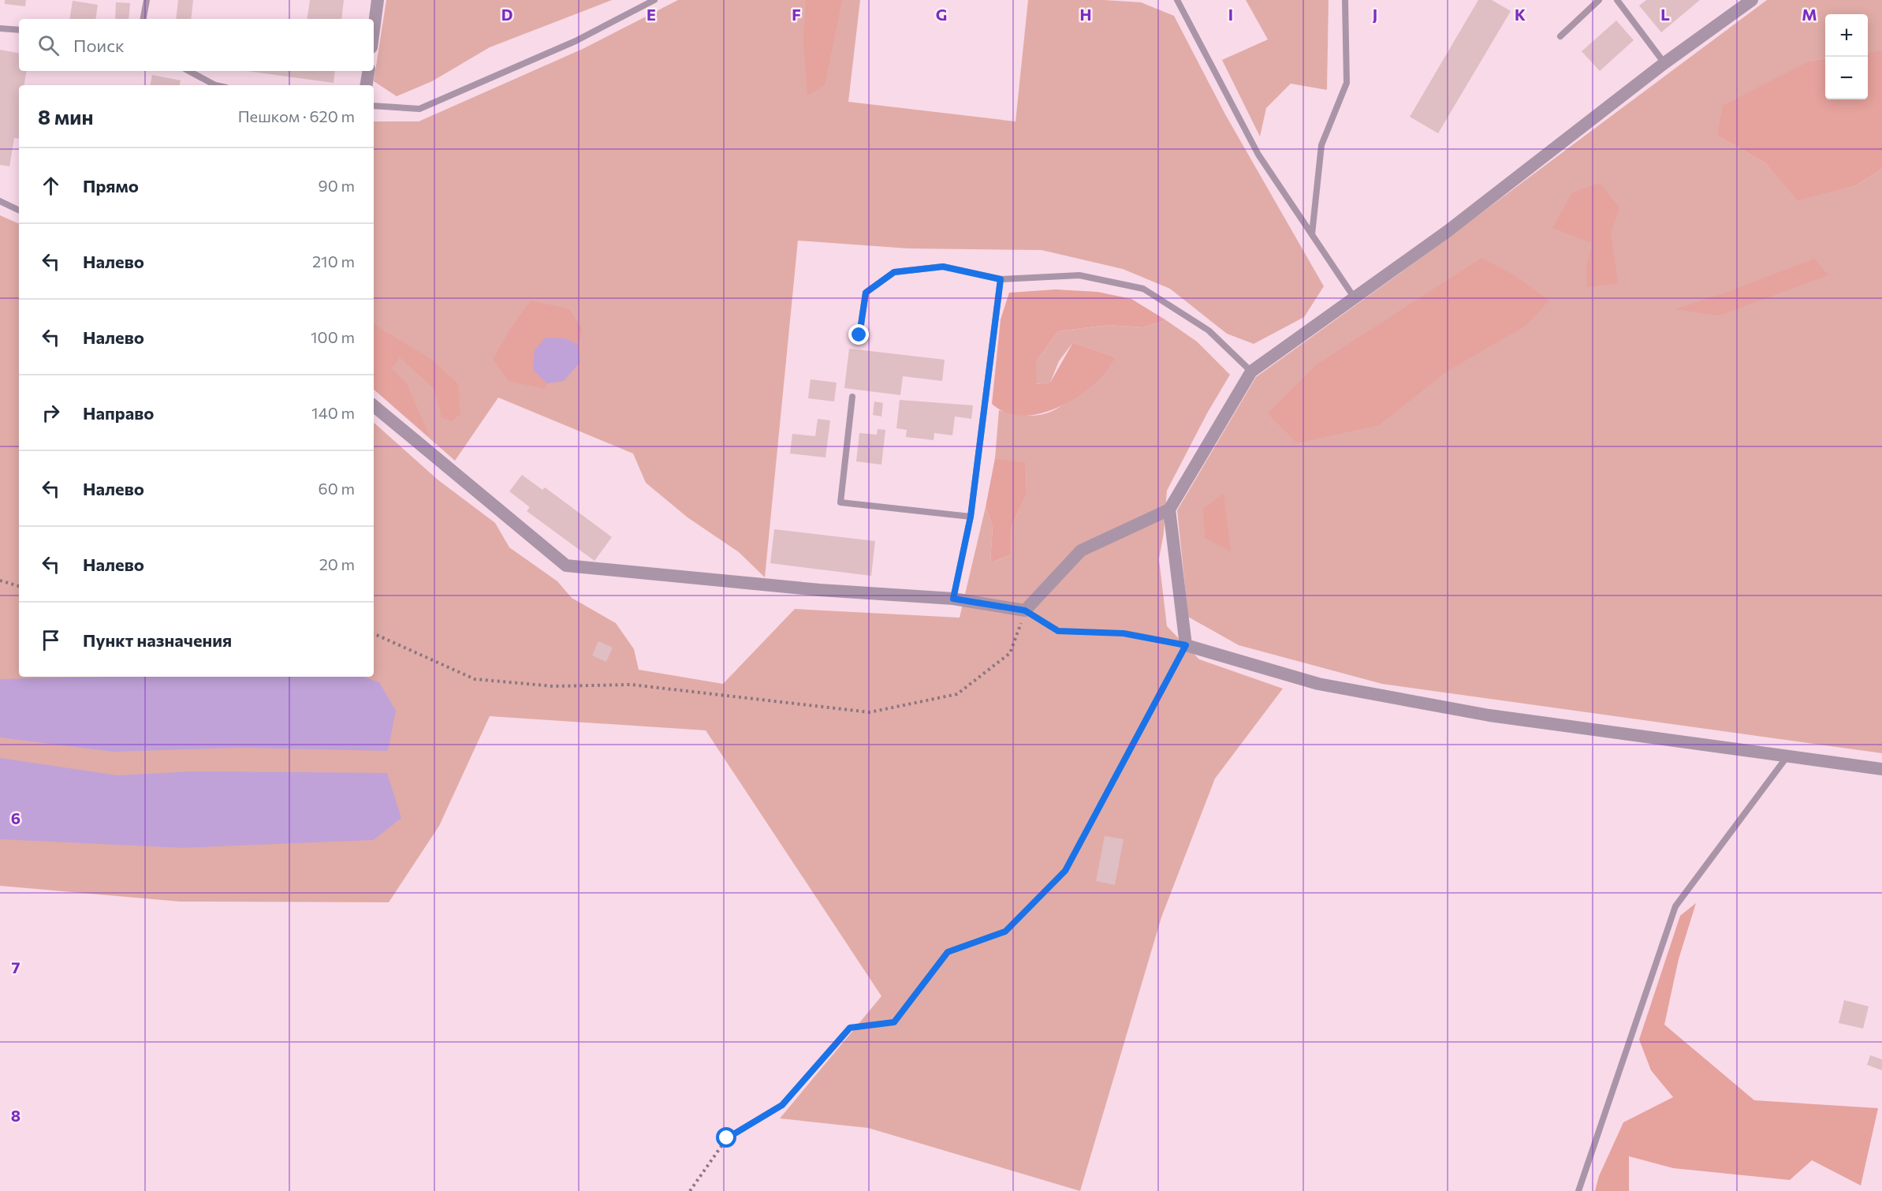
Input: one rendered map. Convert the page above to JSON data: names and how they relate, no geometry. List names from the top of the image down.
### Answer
{
  "page": {
    "map_buttons": ["+", "−"],
    "search": "Поиск",
    "heading": ["8 мин", "Пешком · 620 m"],
    "list": [
      ["Прямо", "90 m"],
      ["Налево", "210 m"],
      ["Налево", "100 m"],
      ["Направо", "140 m"],
      ["Налево", "60 m"],
      ["Налево", "20 m"],
      "Пункт назначения"
    ]
  },
  "grid": {
    "columns": [
      "D",
      "E",
      "F",
      "G",
      "H",
      "I",
      "J",
      "K",
      "L",
      "M"
    ],
    "rows": ["6", "7", "8"]
  }
}
